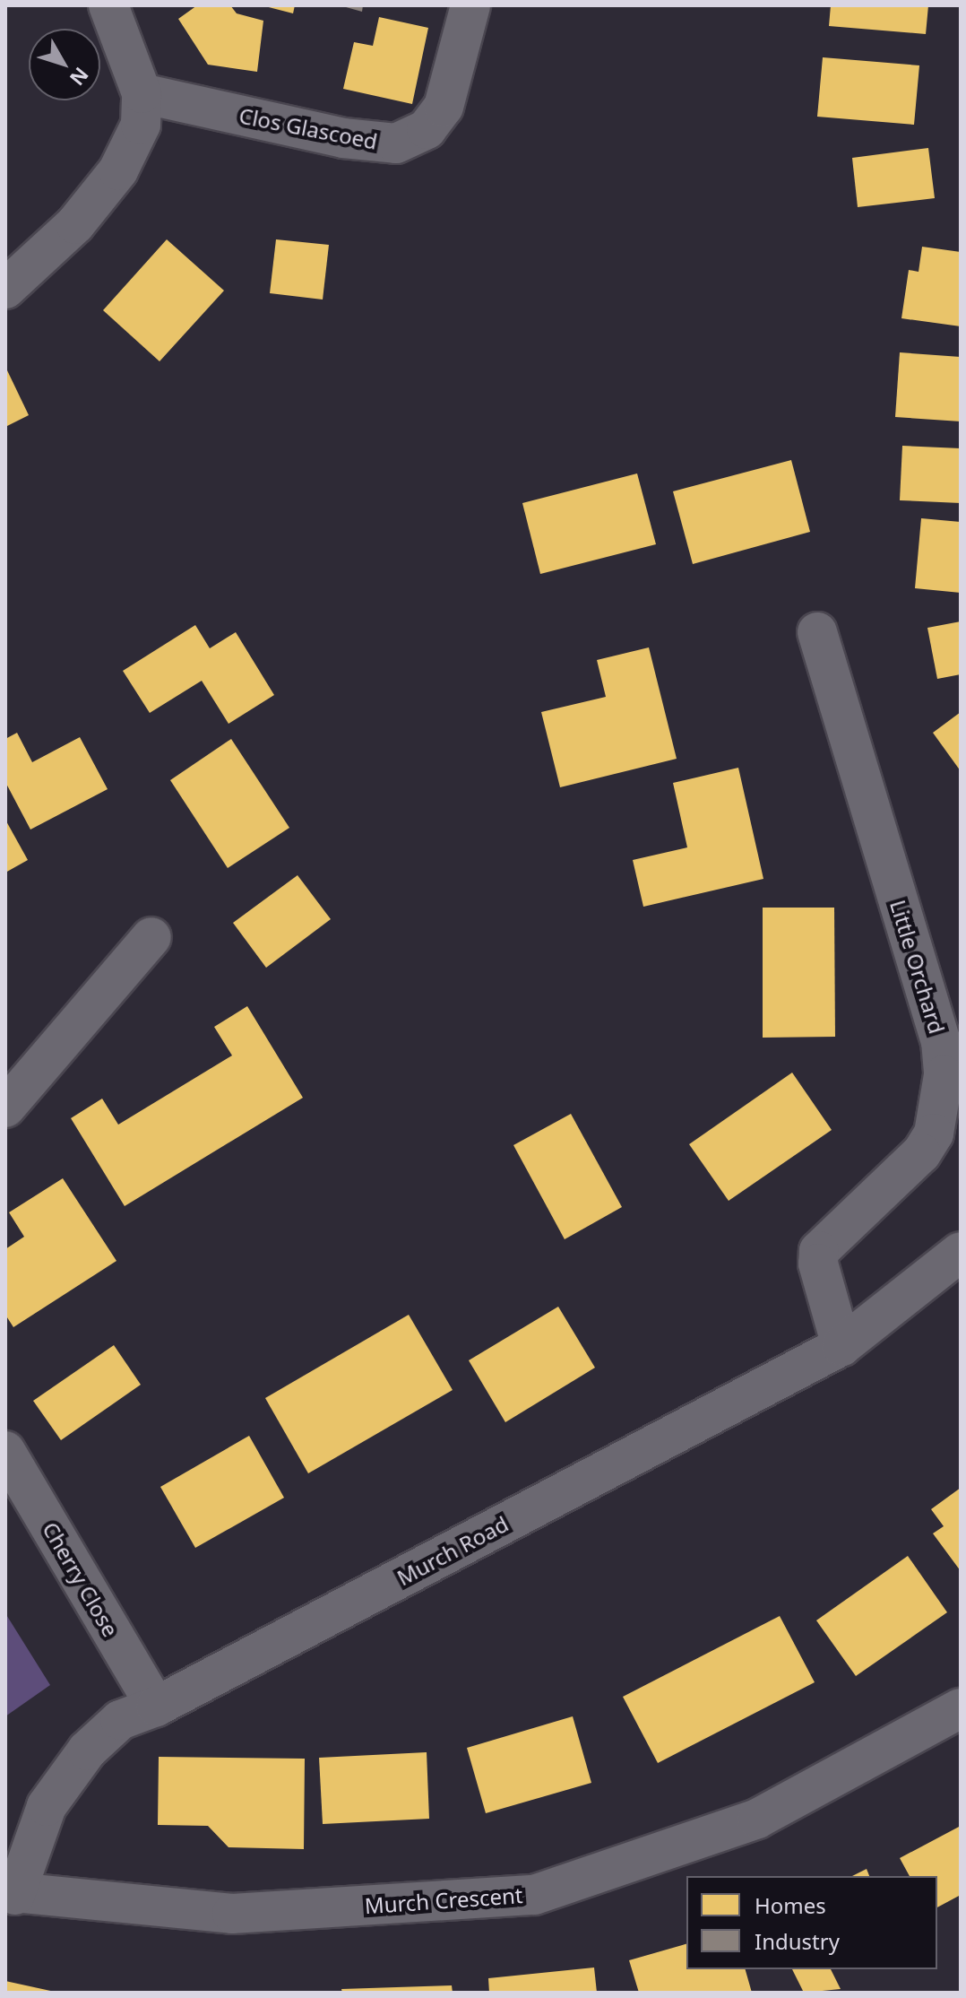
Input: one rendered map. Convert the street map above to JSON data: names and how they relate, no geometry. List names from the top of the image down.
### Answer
{
  "streets": {
    "street": [
      "Clos Glascoed",
      "Little Orchard",
      "Murch Road",
      "Cherry Close",
      "Murch Crescent"
    ]
  },
  "crossings": [
    ["Little Orchard", "Murch Road"],
    ["Murch Road", "Cherry Close"],
    ["Murch Road", "Murch Crescent"]
  ],
  "legend": ["Homes", "Industry"],
  "north": "bottom right"
}
